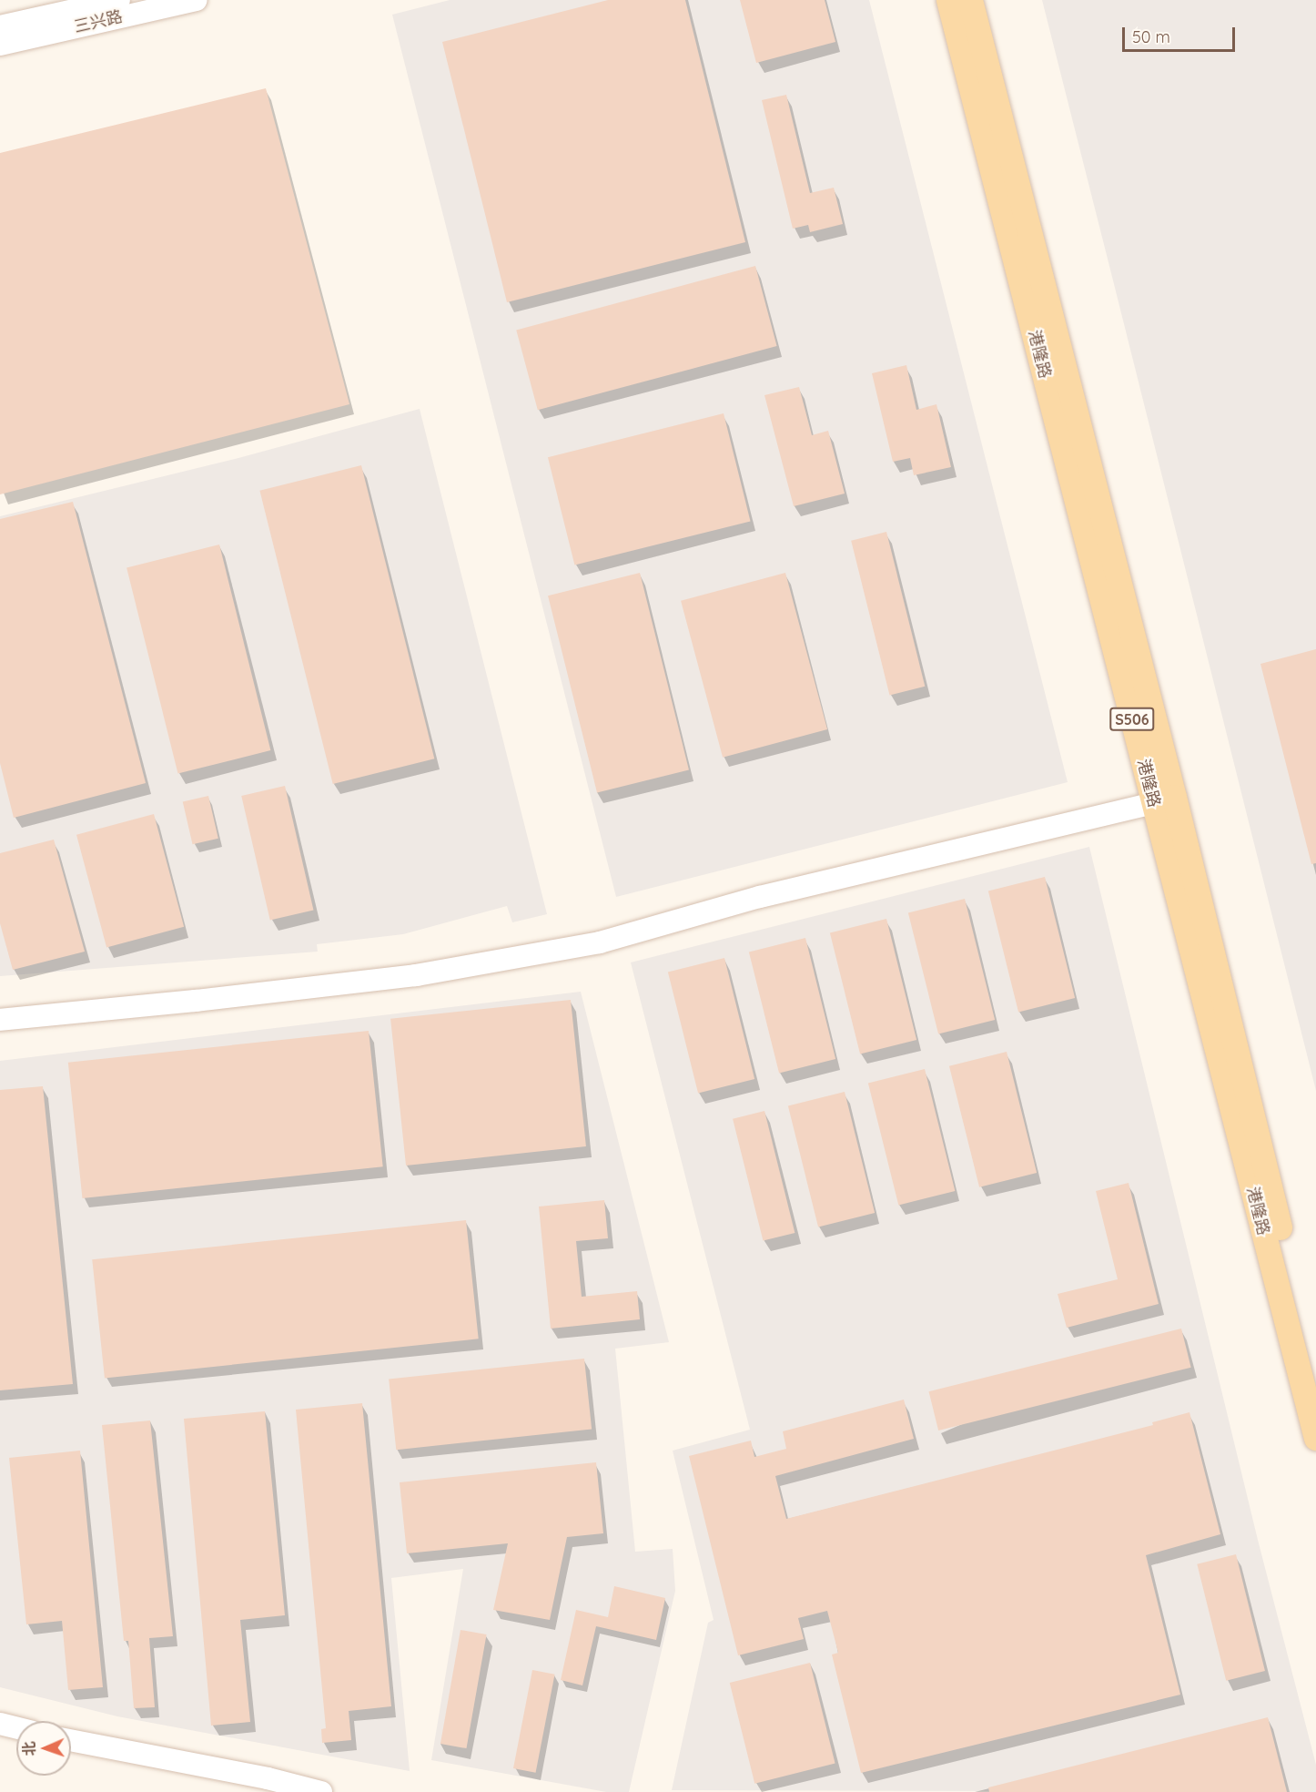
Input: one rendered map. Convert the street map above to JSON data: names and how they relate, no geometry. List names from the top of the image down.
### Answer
{
  "streets": {
    "main road": ["港隆路", "S506"],
    "street": ["三兴路"]
  },
  "scale_bar": "50 m",
  "north": "left"
}
